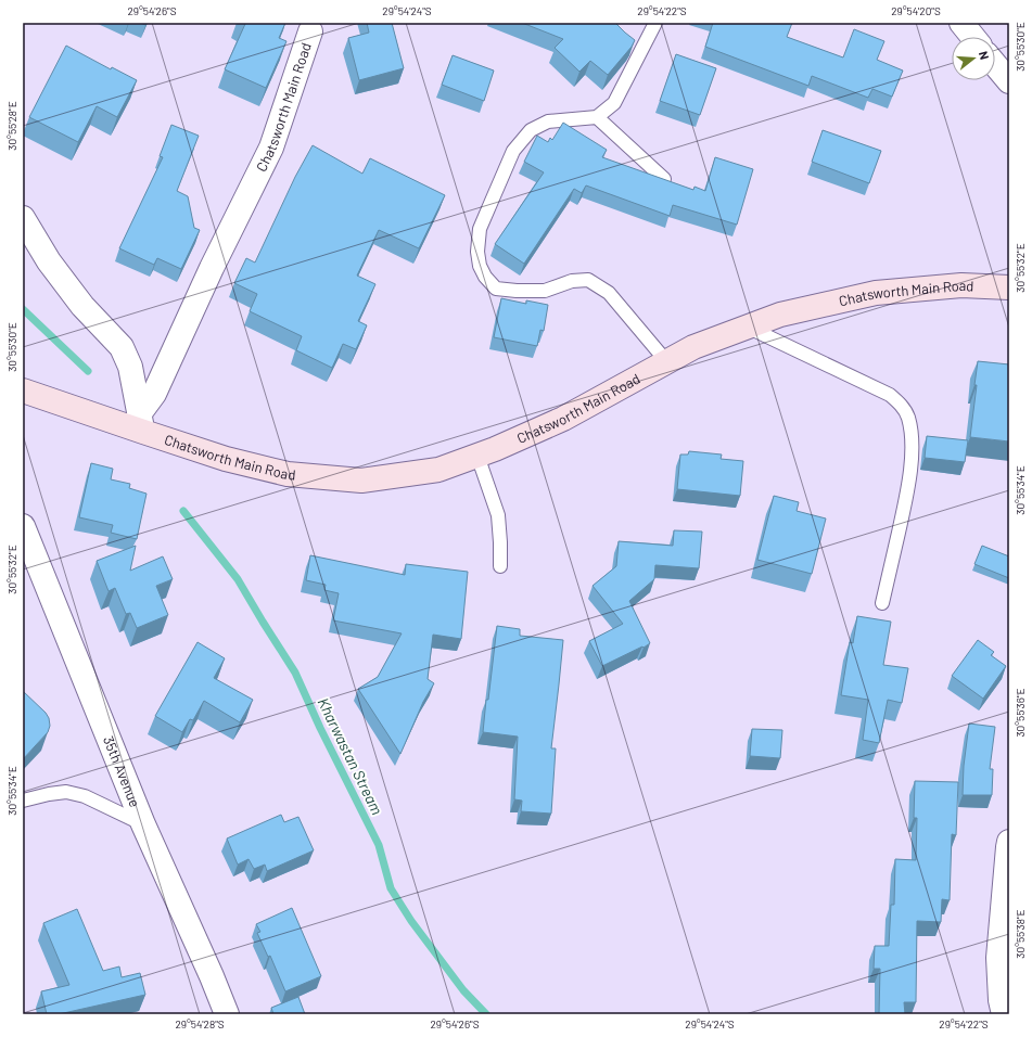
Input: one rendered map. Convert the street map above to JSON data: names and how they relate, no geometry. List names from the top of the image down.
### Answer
{
  "streets": {
    "street": ["Chatsworth Main Road", "35th Avenue"]
  },
  "water": ["Kharwastan Stream"],
  "north": "right",
  "coordinates": [
    "29°54'26\"S",
    "29°54'24\"S",
    "29°54'22\"S",
    "29°54'20\"S",
    "30°55'30\"E",
    "30°55'28\"E",
    "30°55'32\"E",
    "30°55'34\"E",
    "30°55'36\"E",
    "30°55'38\"E",
    "29°54'28\"S"
  ]
}
